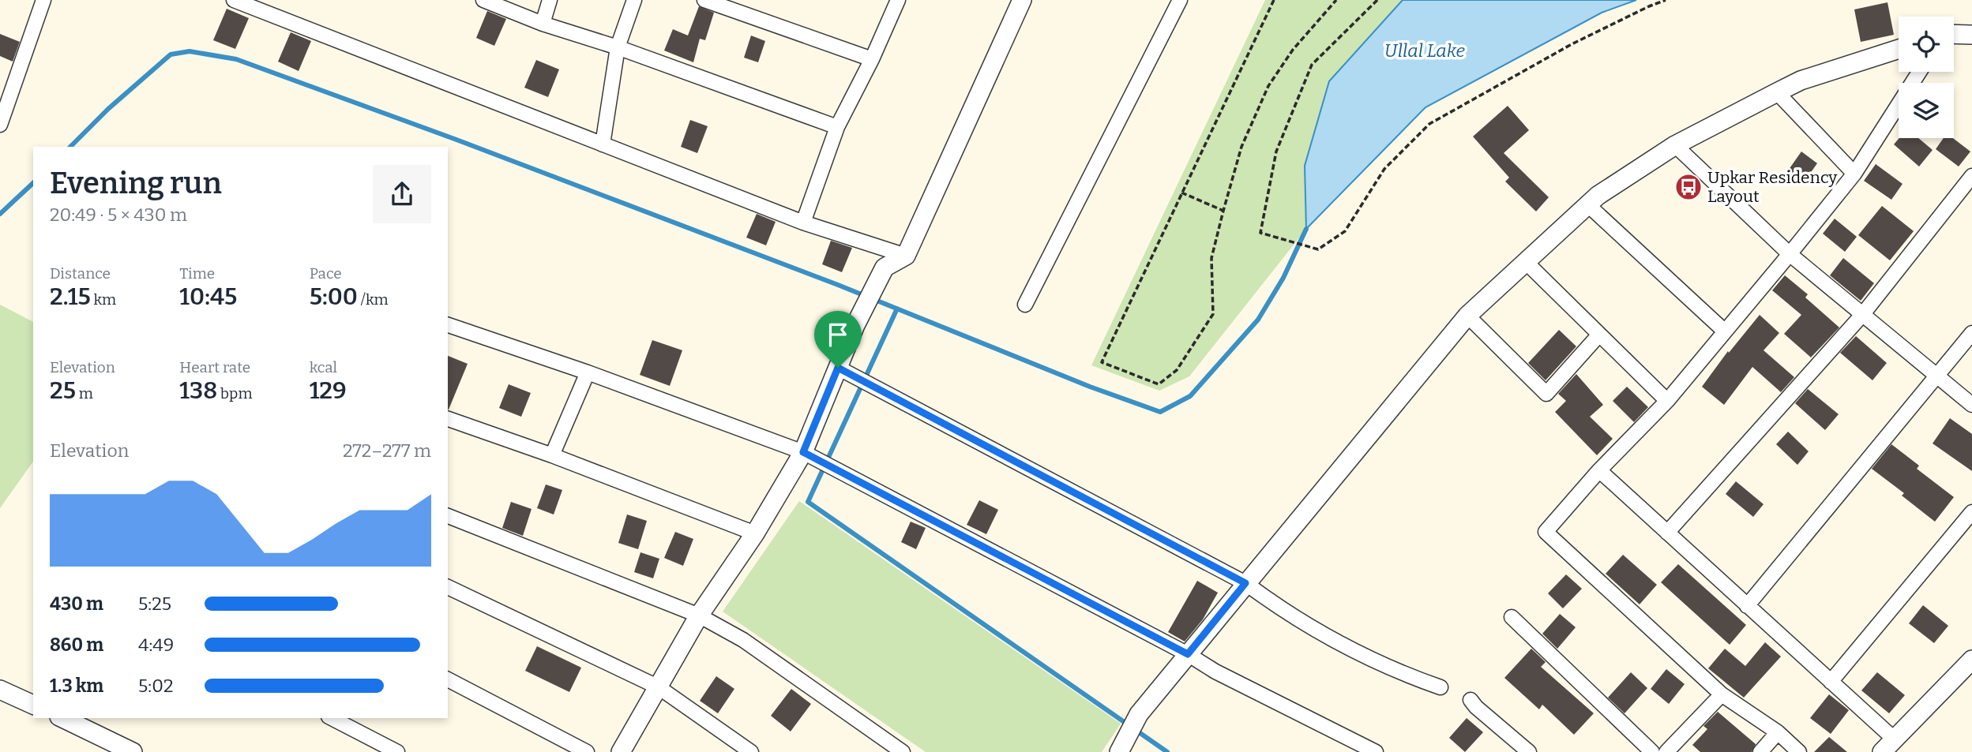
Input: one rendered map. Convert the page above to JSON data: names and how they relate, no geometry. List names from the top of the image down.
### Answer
{
  "water": ["Ullal Lake"],
  "places": {
    "bus stop": ["Upkar Residency Layout"]
  },
  "page": {
    "heading": ["Evening run", "20:49 · 5 × 430 m"],
    "stats": [
      ["Distance", "2.15 km"],
      ["Time", "10:45"],
      ["Pace", "5:00 /km"],
      ["Elevation", "25 m"],
      ["Heart rate", "138 bpm"],
      ["kcal", "129"]
    ],
    "chart": ["Elevation", "272–277 m"],
    "list": [
      {
        "name": "430 m",
        "note": "5:25"
      },
      {
        "name": "860 m",
        "note": "4:49"
      },
      {
        "name": "1.3 km",
        "note": "5:02"
      }
    ]
  }
}
